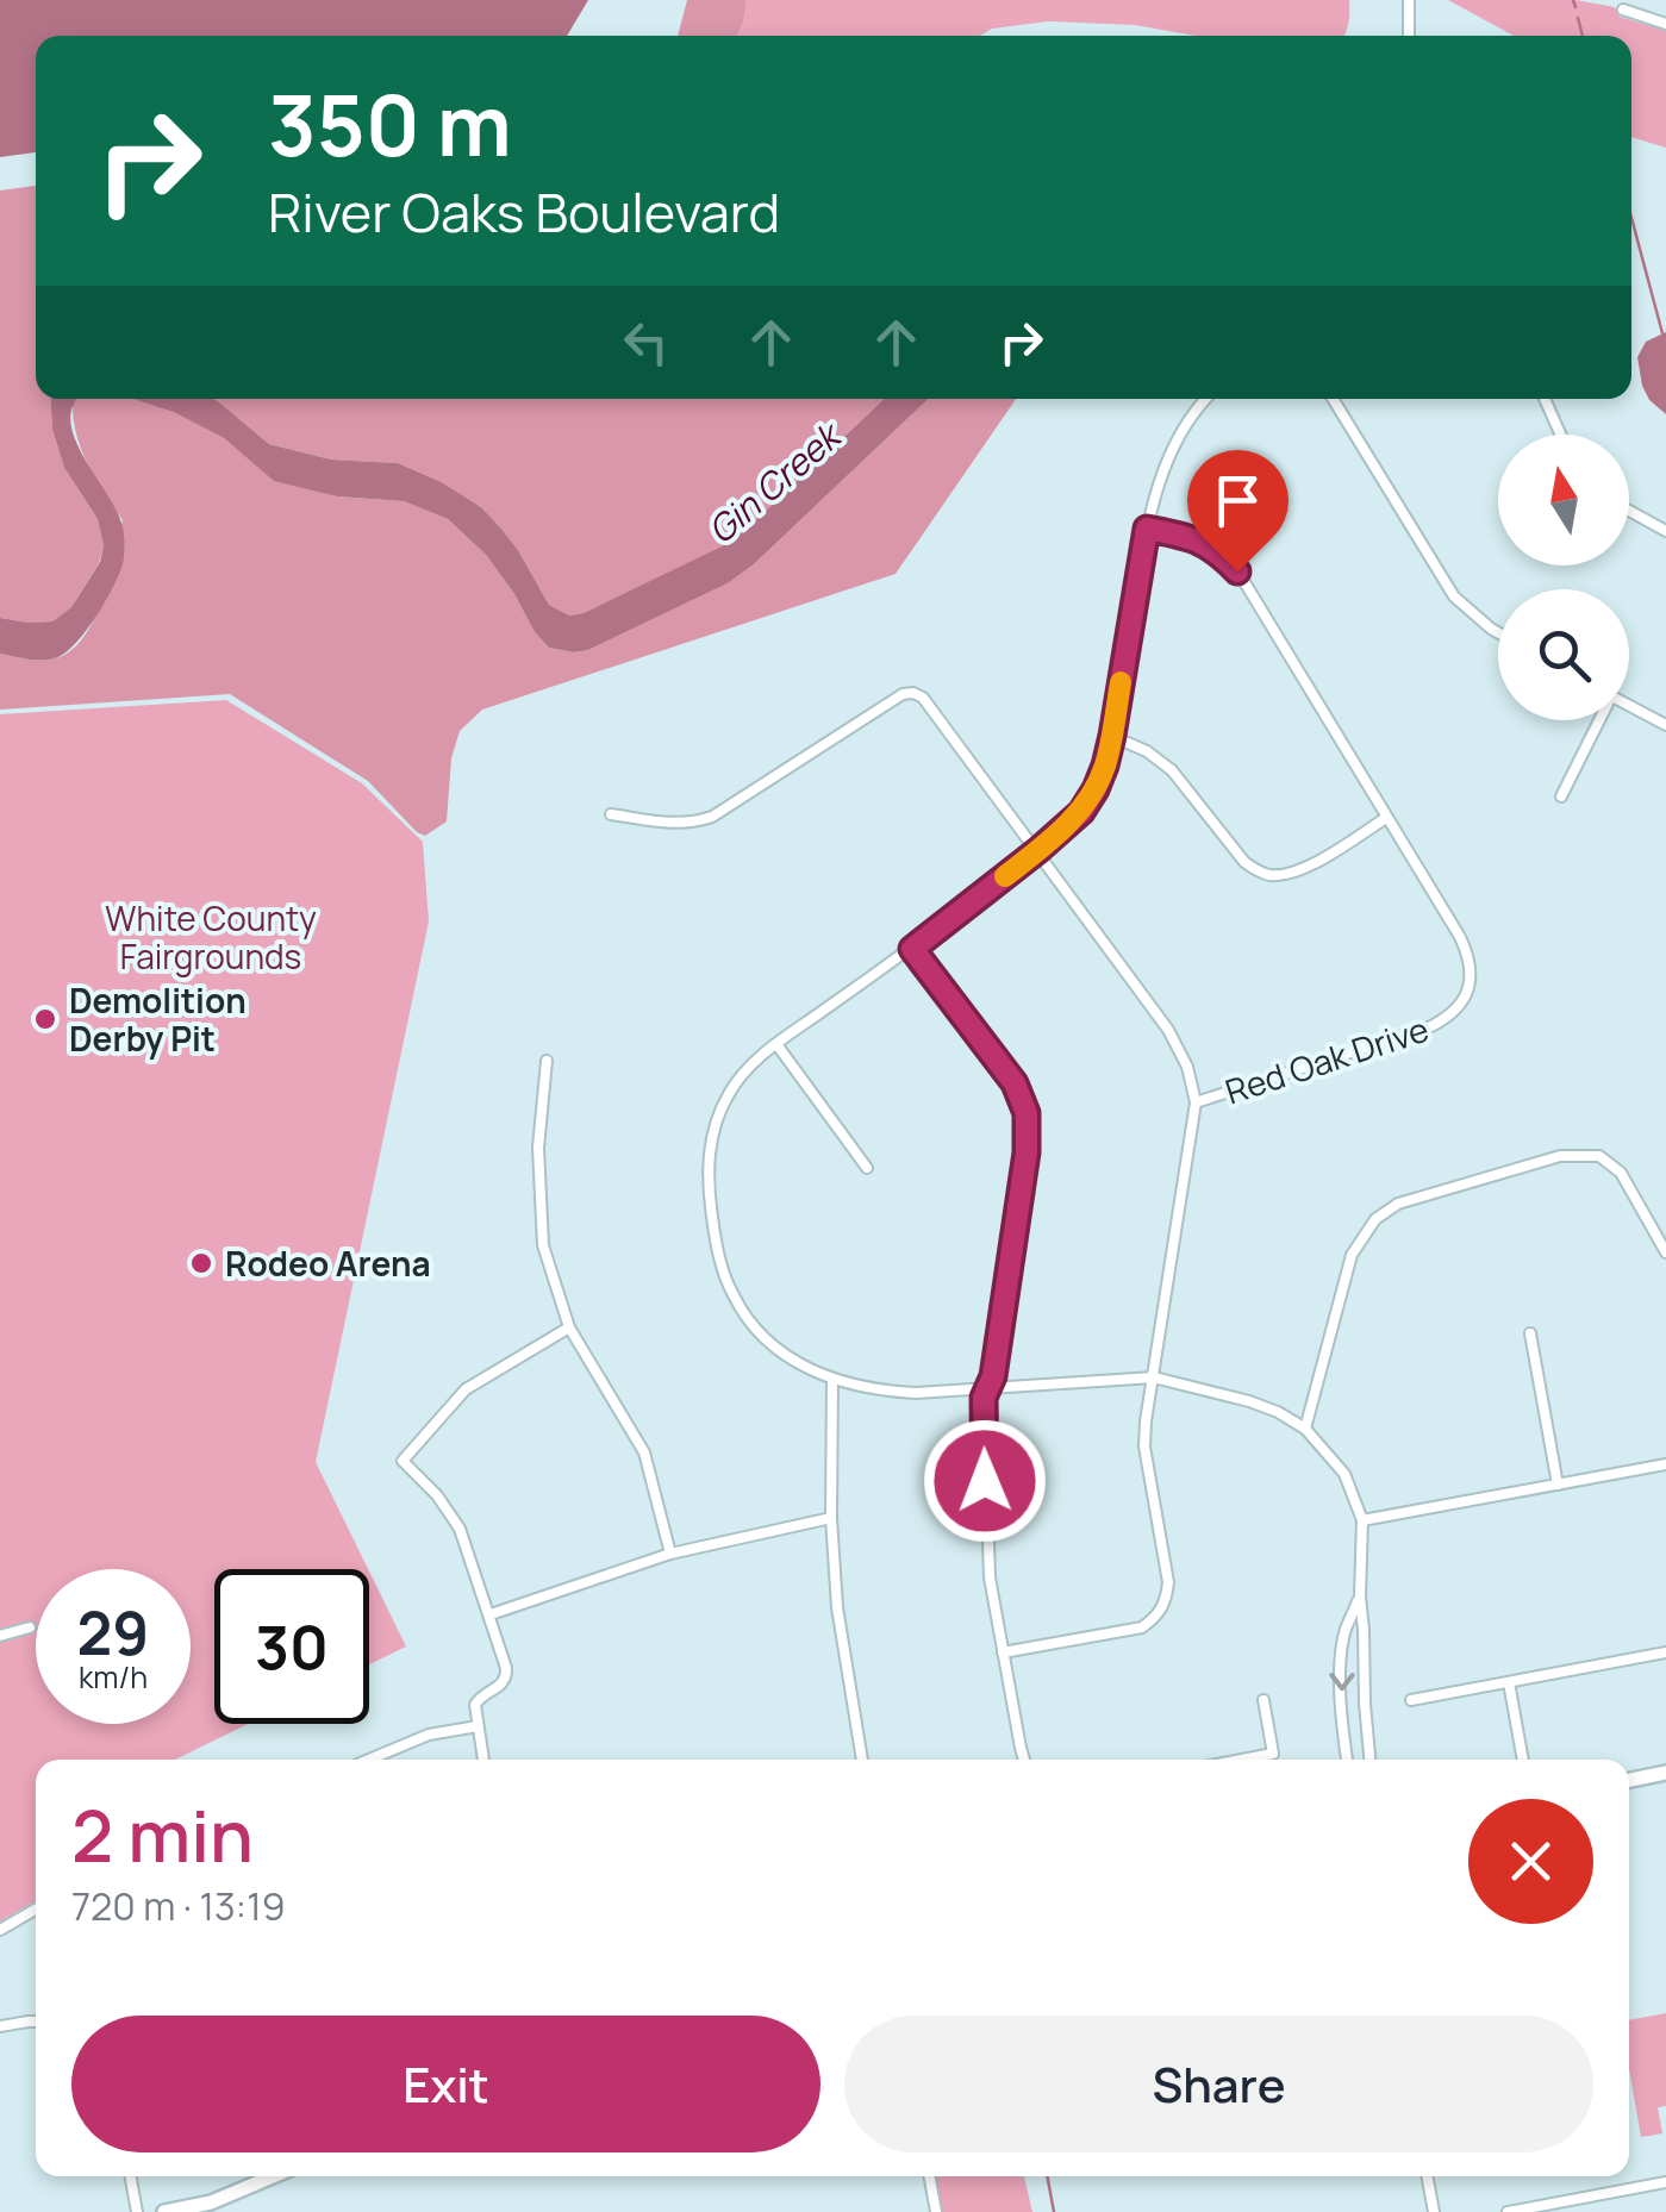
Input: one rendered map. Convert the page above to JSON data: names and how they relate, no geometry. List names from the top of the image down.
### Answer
{
  "streets": {
    "street": ["Red Oak Drive"]
  },
  "water": ["Gin Creek"],
  "parks": ["White County Fairgrounds"],
  "places": ["Demolition Derby Pit", "Rodeo Arena"],
  "north": "top",
  "page": {
    "turn": ["350 m", "River Oaks Boulevard"],
    "speed": "29 km/h",
    "limit": "30",
    "heading": ["2 min", "720 m · 13:19"],
    "buttons": ["Exit", "Share"]
  }
}
